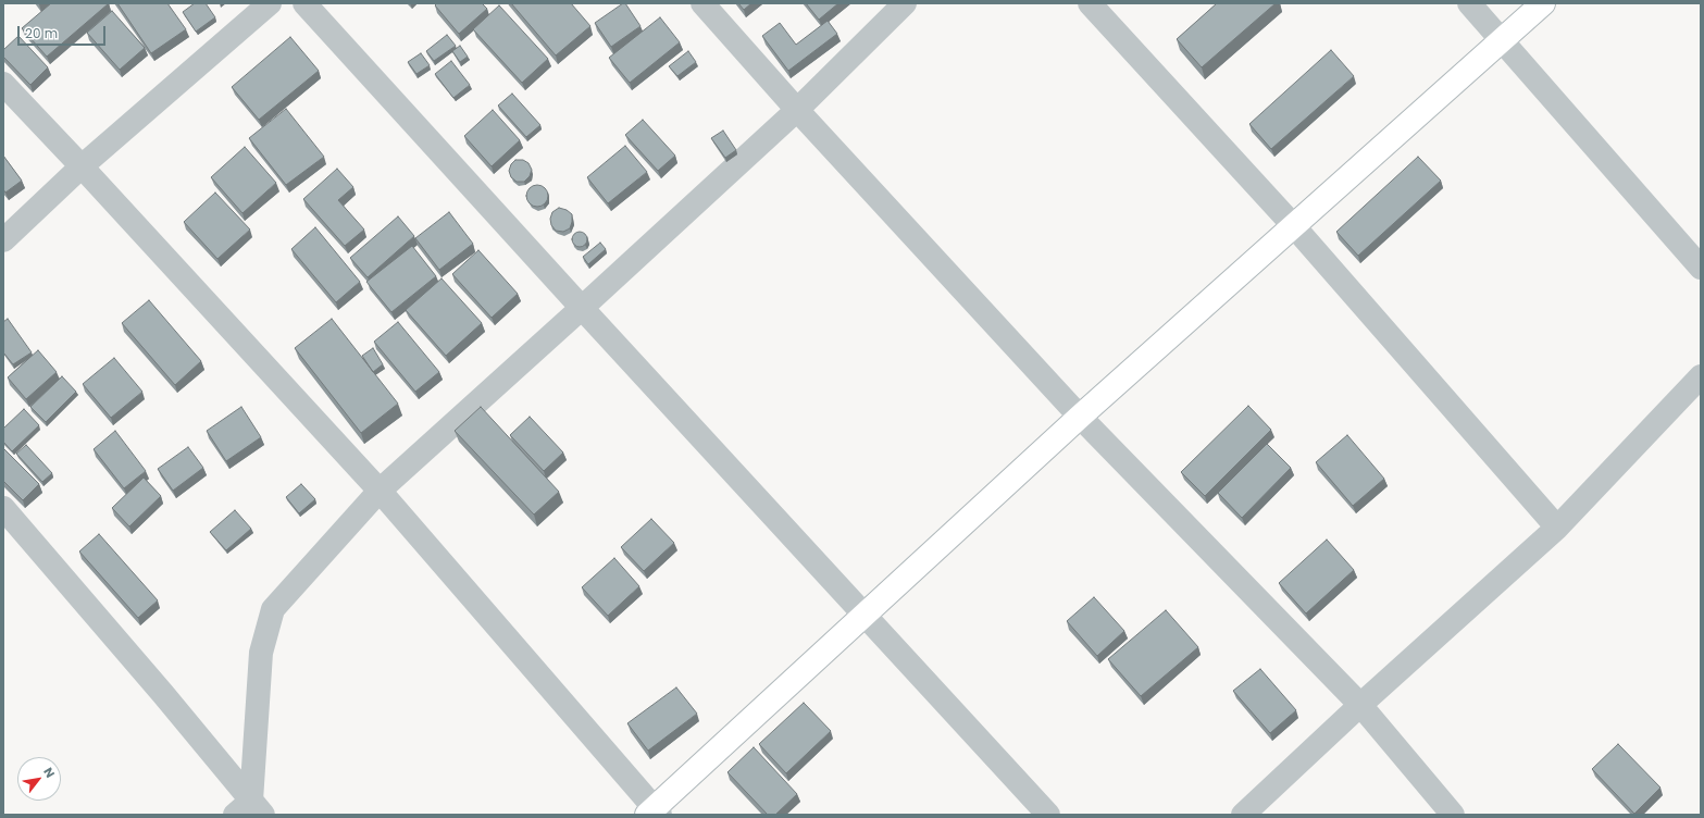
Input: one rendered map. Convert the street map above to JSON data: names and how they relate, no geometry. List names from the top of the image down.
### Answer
{
  "scale_bar": "20 m",
  "north": "top right"
}
